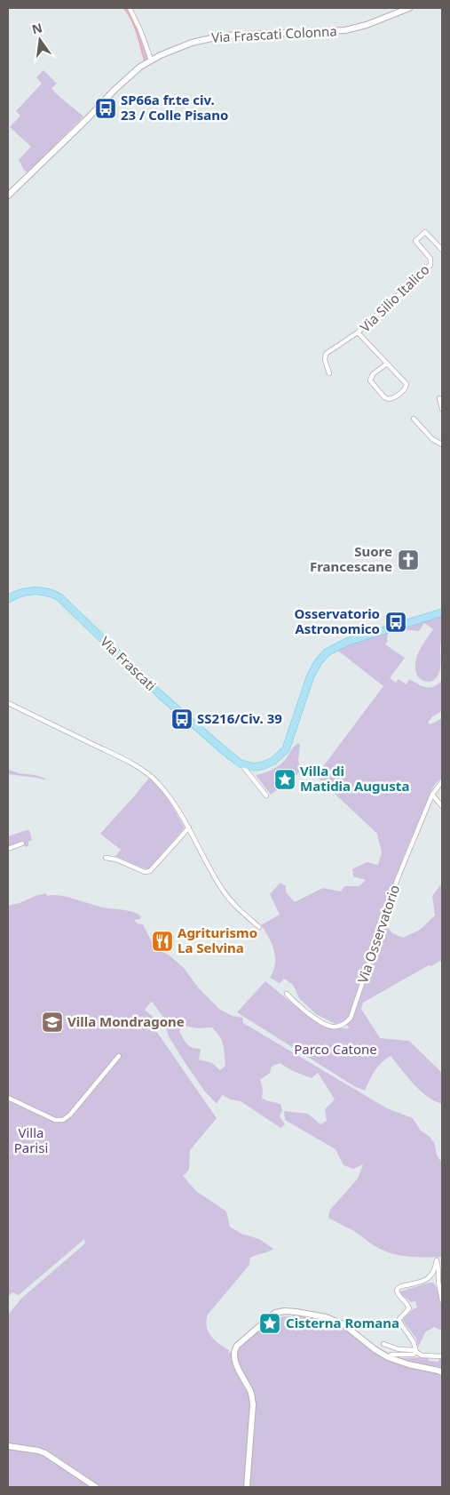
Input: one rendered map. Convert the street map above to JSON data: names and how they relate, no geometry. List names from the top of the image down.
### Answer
{
  "streets": {
    "main road": ["Via Frascati"],
    "street": ["Via Frascati Colonna", "Via Silio Italico", "Via Osservatorio"]
  },
  "parks": ["Parco Catone", "Villa Parisi"],
  "places": {
    "bus stop": ["SP66a fr.te civ. 23 / Colle Pisano", "Osservatorio Astronomico", "SS216/Civ. 39"],
    "church": ["Suore Francescane"],
    "place": ["Villa di Matidia Augusta", "Cisterna Romana"],
    "restaurant": ["Agriturismo La Selvina"],
    "school or university": ["Villa Mondragone"]
  },
  "north": "top"
}
